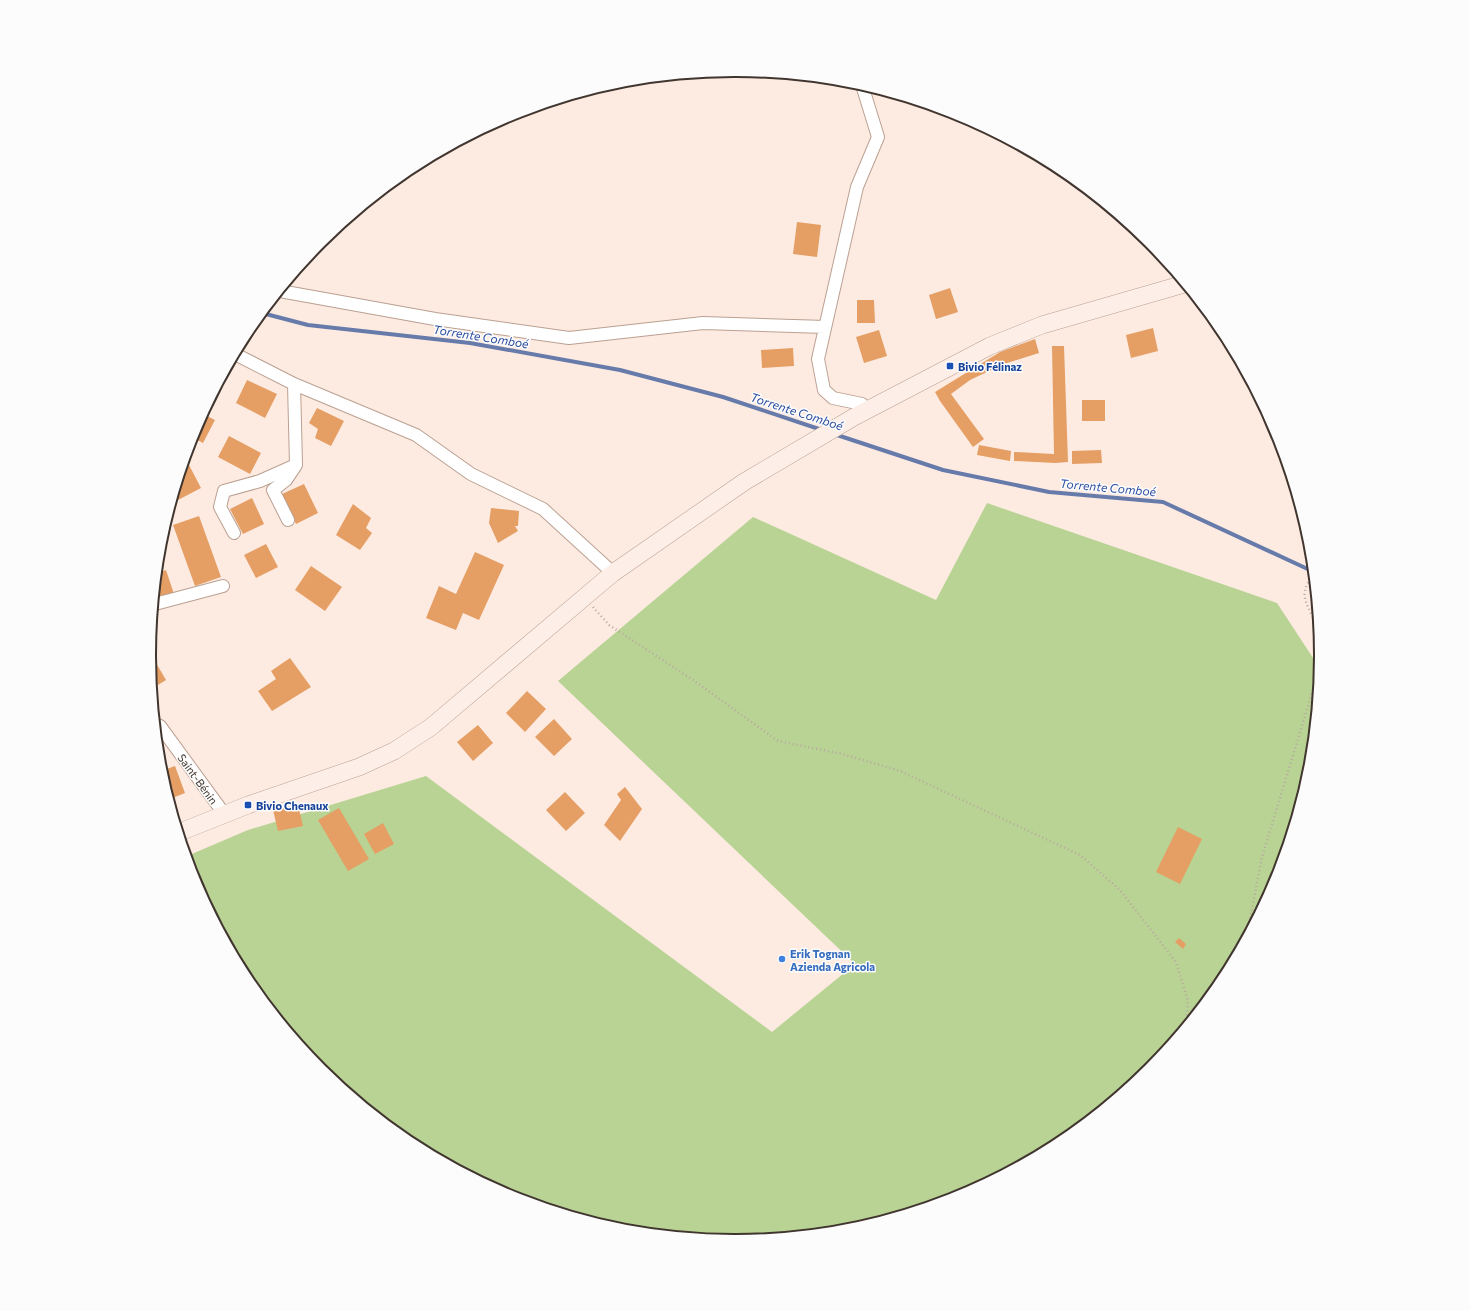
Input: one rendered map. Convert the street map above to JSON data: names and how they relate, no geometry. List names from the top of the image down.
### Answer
{
  "streets": {
    "street": ["Saint-Bénin"]
  },
  "water": ["Torrente Comboé"],
  "places": {
    "transit": ["Bivio Félinaz", "Bivio Chenaux"],
    "other": ["Erik Tognan Azienda Agricola"]
  }
}
